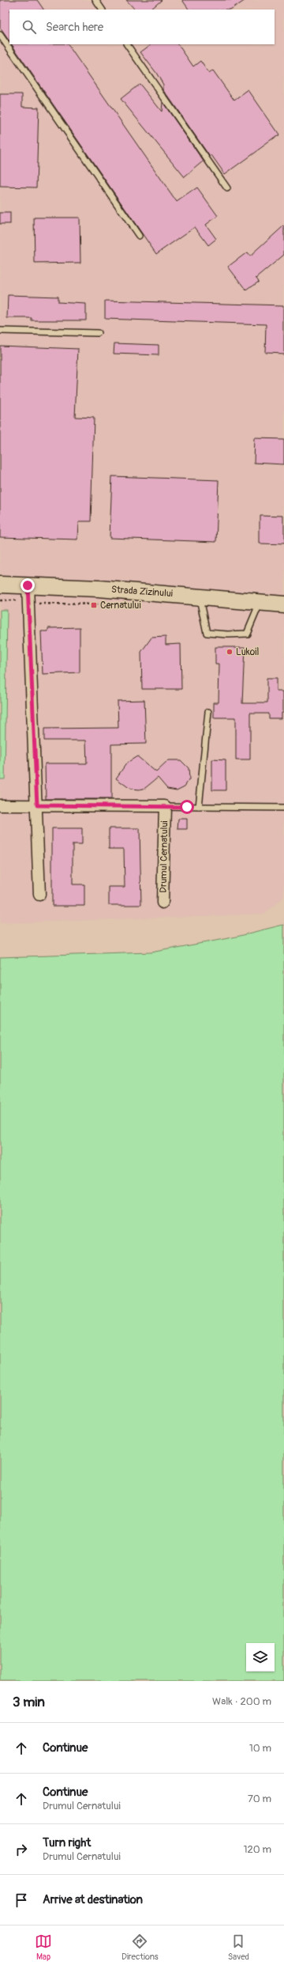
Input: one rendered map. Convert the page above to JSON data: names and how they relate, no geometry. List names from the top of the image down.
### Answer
{
  "streets": {
    "main road": ["Strada Zizinului"],
    "street": ["Drumul Cernatului"]
  },
  "places": {
    "transit": ["Cernatului"],
    "other": ["Lukoil"]
  },
  "page": {
    "search": "Search here",
    "heading": ["3 min", "Walk · 200 m"],
    "list": [
      ["Continue", "10 m"],
      ["Continue", "Drumul Cernatului", "70 m"],
      ["Turn right", "Drumul Cernatului", "120 m"],
      "Arrive at destination"
    ],
    "nav": ["Map", "Directions", "Saved"]
  }
}
